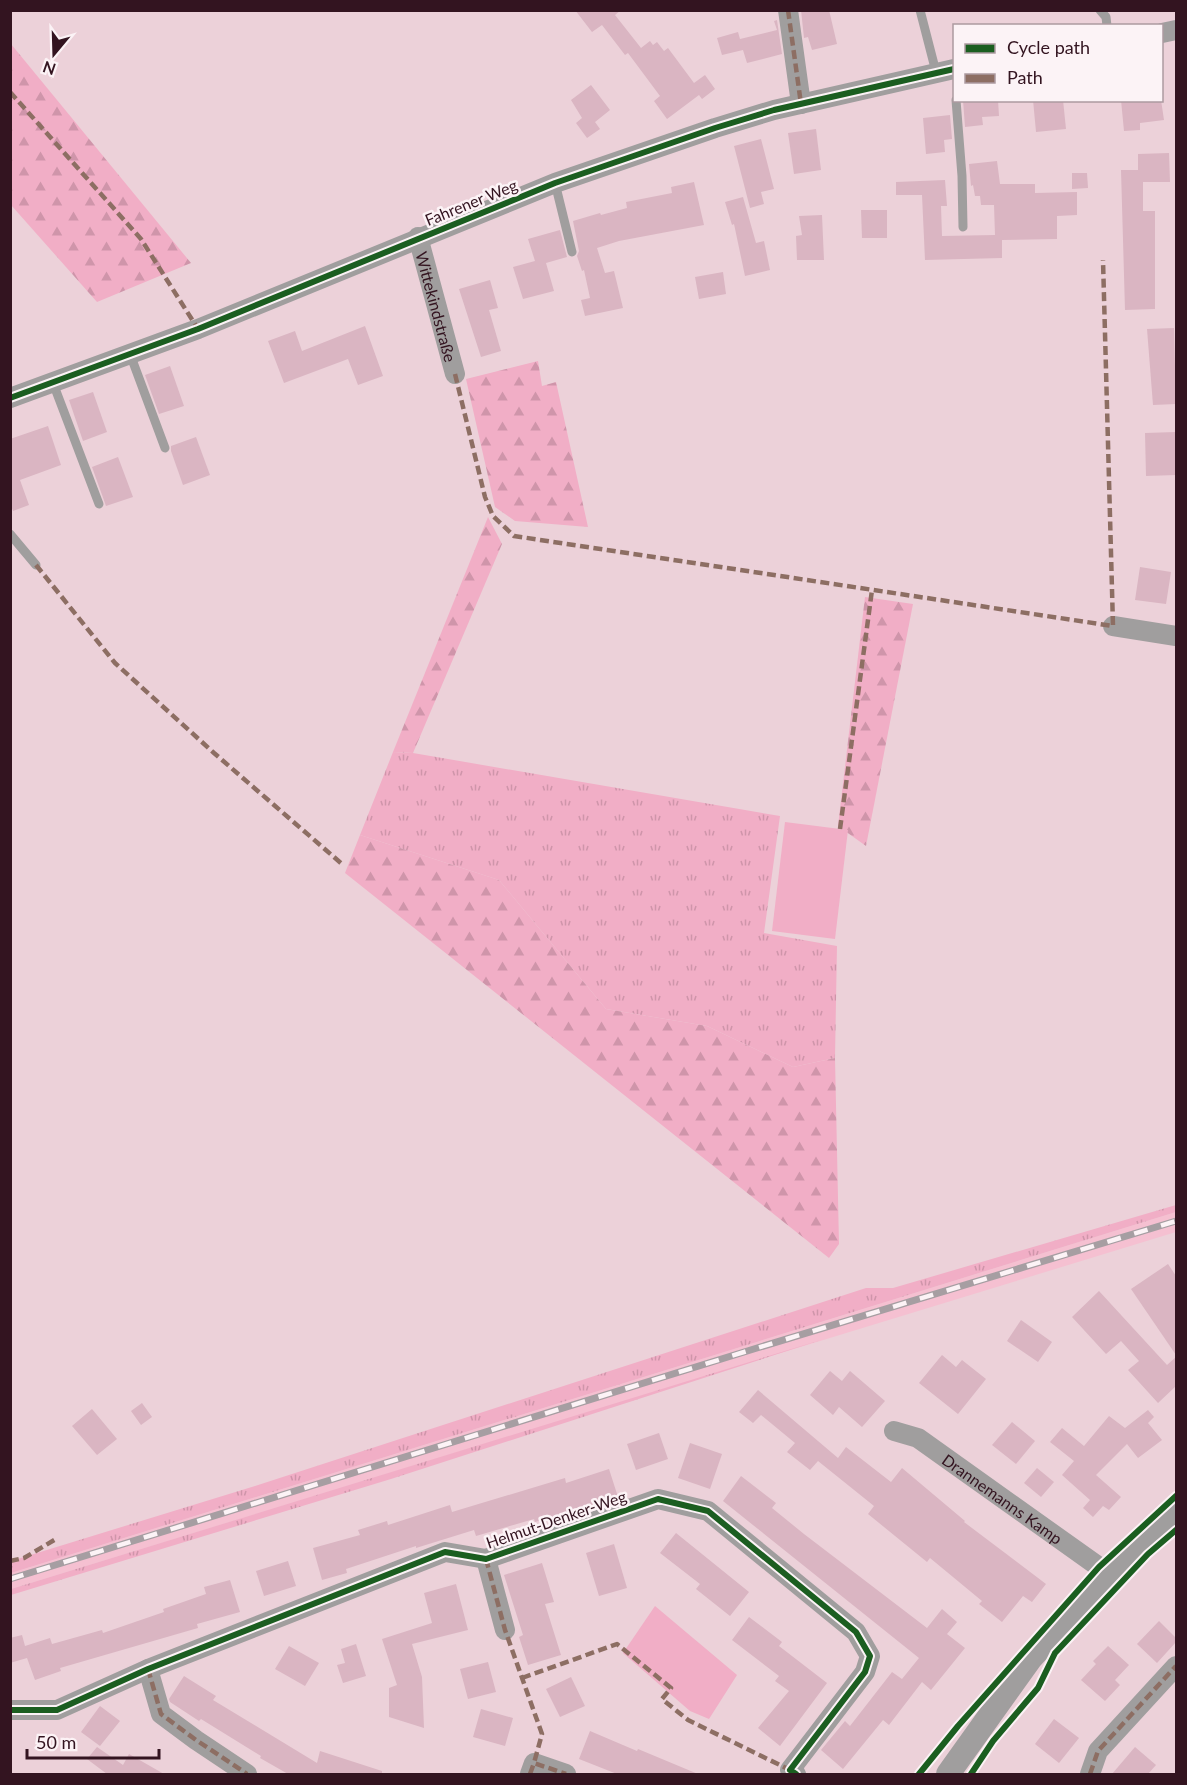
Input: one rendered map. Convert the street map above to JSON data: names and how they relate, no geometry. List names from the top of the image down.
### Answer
{
  "streets": {
    "street": [
      "Fahrener Weg",
      "Wittekindstraße",
      "Drannemanns Kamp",
      "Helmut-Denker-Weg"
    ]
  },
  "crossings": [
    ["Fahrener Weg", "Wittekindstraße"]
  ],
  "legend": ["Cycle path", "Path"],
  "scale_bar": "50 m",
  "north": "bottom"
}
